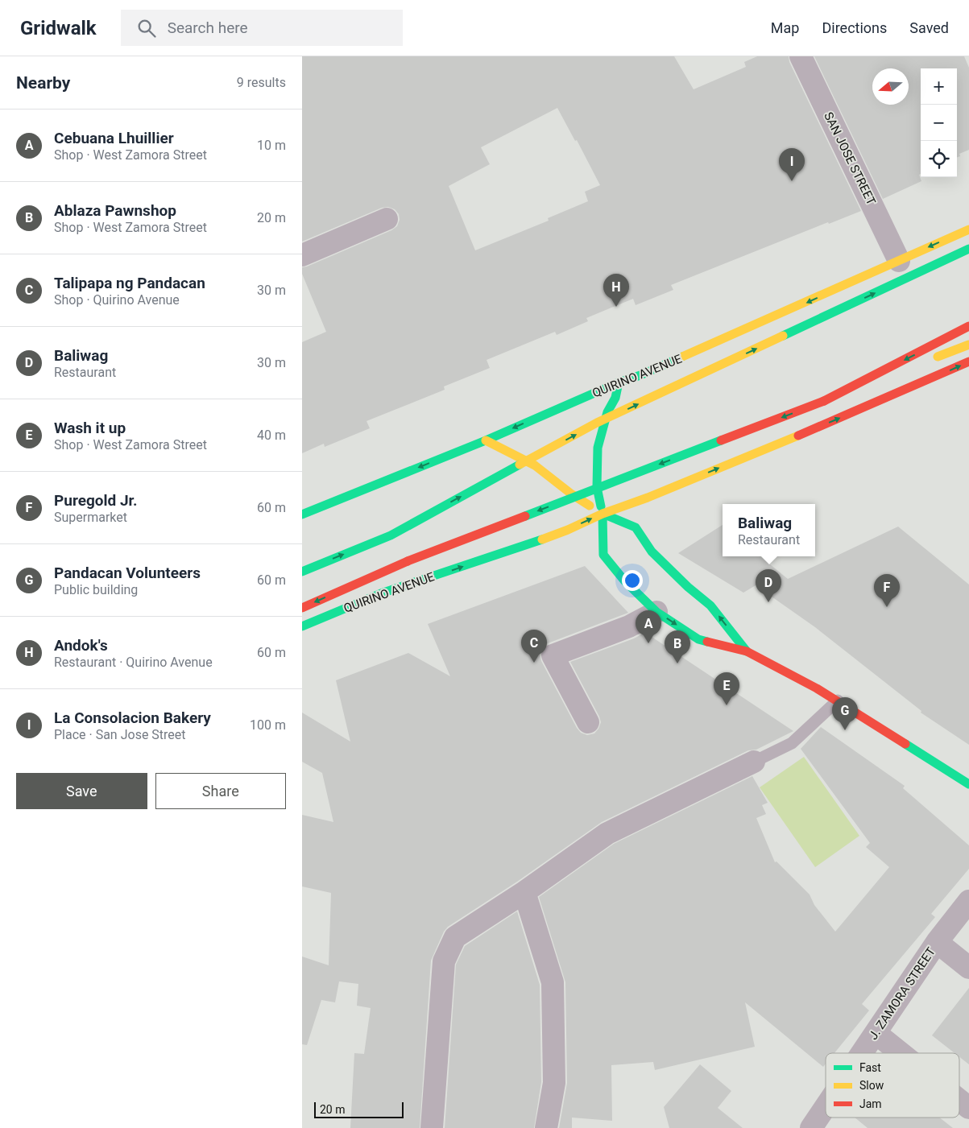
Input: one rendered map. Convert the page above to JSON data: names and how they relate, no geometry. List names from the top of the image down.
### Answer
{
  "streets": {
    "main road": ["QUIRINO AVENUE"],
    "street": ["SAN JOSE STREET", "J. ZAMORA STREET"]
  },
  "crossings": [
    ["SAN JOSE STREET", "QUIRINO AVENUE"]
  ],
  "legend": ["Fast", "Slow", "Jam"],
  "scale_bar": "20 m",
  "north": "left",
  "page": {
    "header": "Gridwalk",
    "search": "Search here",
    "nav": ["Map", "Directions", "Saved"],
    "heading": ["Nearby", "9 results"],
    "map_buttons": ["+", "−"],
    "list": [
      {
        "mark": "A",
        "name": "Cebuana Lhuillier",
        "note": "Shop · West Zamora Street",
        "value": "10 m"
      },
      {
        "mark": "B",
        "name": "Ablaza Pawnshop",
        "note": "Shop · West Zamora Street",
        "value": "20 m"
      },
      {
        "mark": "C",
        "name": "Talipapa ng Pandacan",
        "note": "Shop · Quirino Avenue",
        "value": "30 m"
      },
      {
        "mark": "D",
        "name": "Baliwag",
        "note": "Restaurant",
        "value": "30 m"
      },
      {
        "mark": "E",
        "name": "Wash it up",
        "note": "Shop · West Zamora Street",
        "value": "40 m"
      },
      {
        "mark": "F",
        "name": "Puregold Jr.",
        "note": "Supermarket",
        "value": "60 m"
      },
      {
        "mark": "G",
        "name": "Pandacan Volunteers",
        "note": "Public building",
        "value": "60 m"
      },
      {
        "mark": "H",
        "name": "Andok's",
        "note": "Restaurant · Quirino Avenue",
        "value": "60 m"
      },
      {
        "mark": "I",
        "name": "La Consolacion Bakery",
        "note": "Place · San Jose Street",
        "value": "100 m"
      }
    ],
    "pins": [
      "I",
      "H",
      "D",
      "F",
      "A",
      "C",
      "B",
      "E",
      "G"
    ],
    "popup": ["Baliwag", "Restaurant"],
    "buttons": ["Save", "Share"],
    "scale": "20 m"
  }
}
